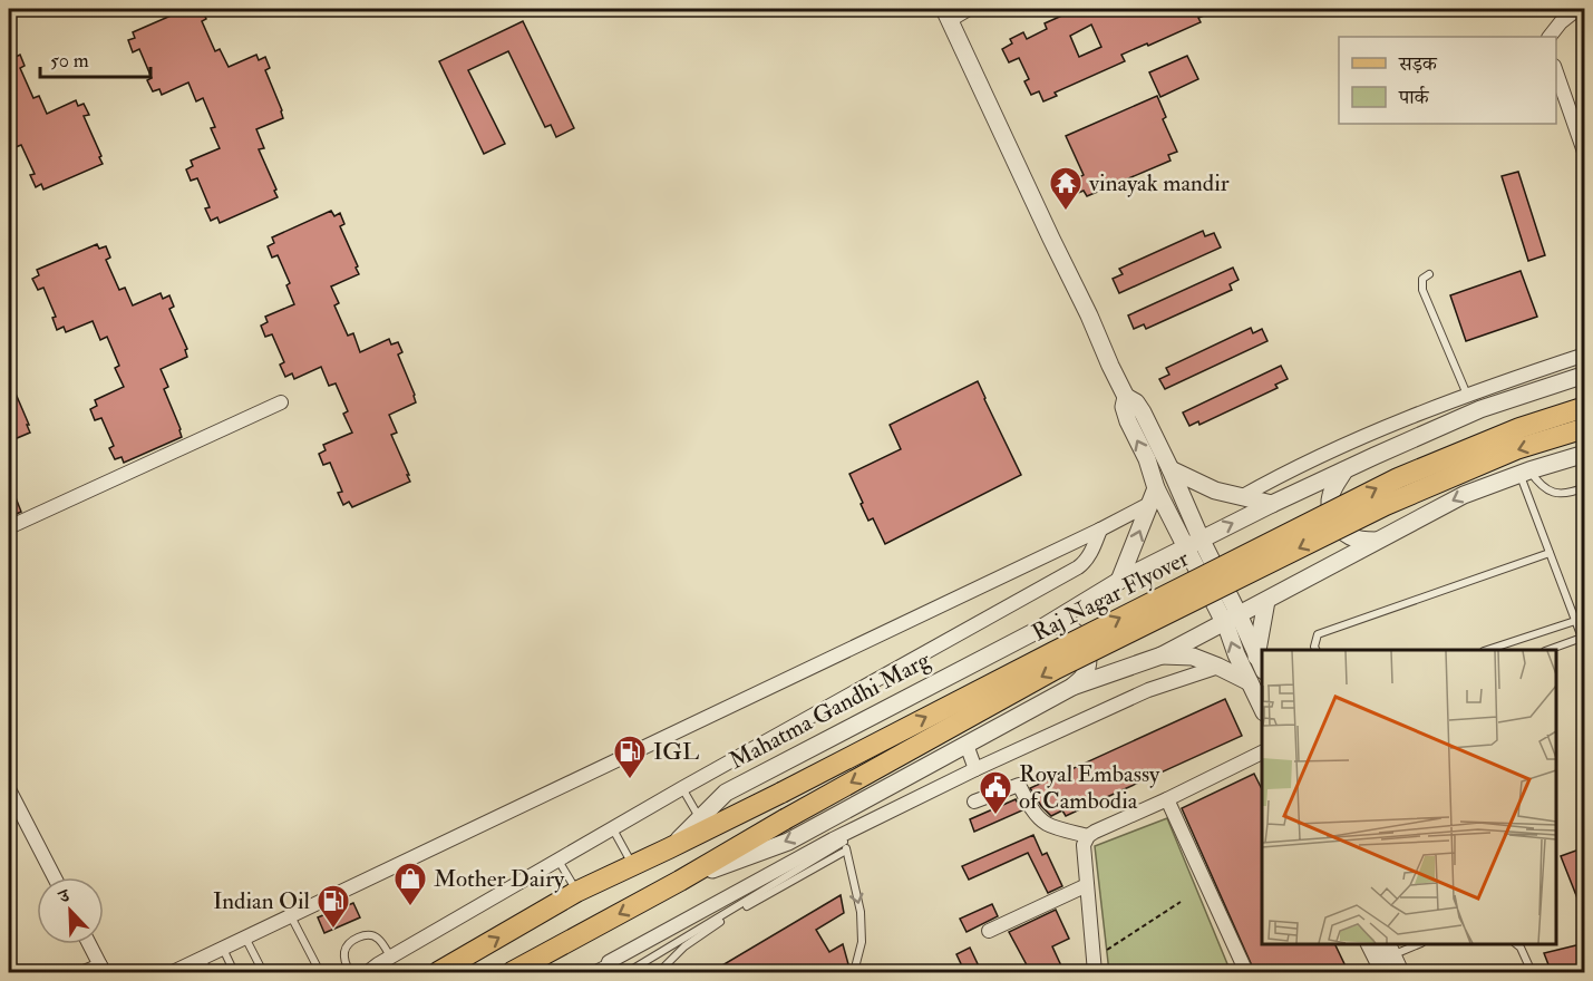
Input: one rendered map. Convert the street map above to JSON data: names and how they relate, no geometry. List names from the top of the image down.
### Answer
{
  "streets": {
    "main road": ["Raj Nagar Flyover", "Mahatma Gandhi Marg"]
  },
  "crossings": [
    ["Raj Nagar Flyover", "Mahatma Gandhi Marg"]
  ],
  "places": {
    "temple": ["vinayak mandir"],
    "fuel station": ["IGL", "Indian Oil"],
    "public building": ["Royal Embassy of Cambodia"],
    "shop": ["Mother Dairy"]
  },
  "legend": ["सड़क", "पार्क"],
  "scale_bar": "50 m",
  "north": "top left"
}
